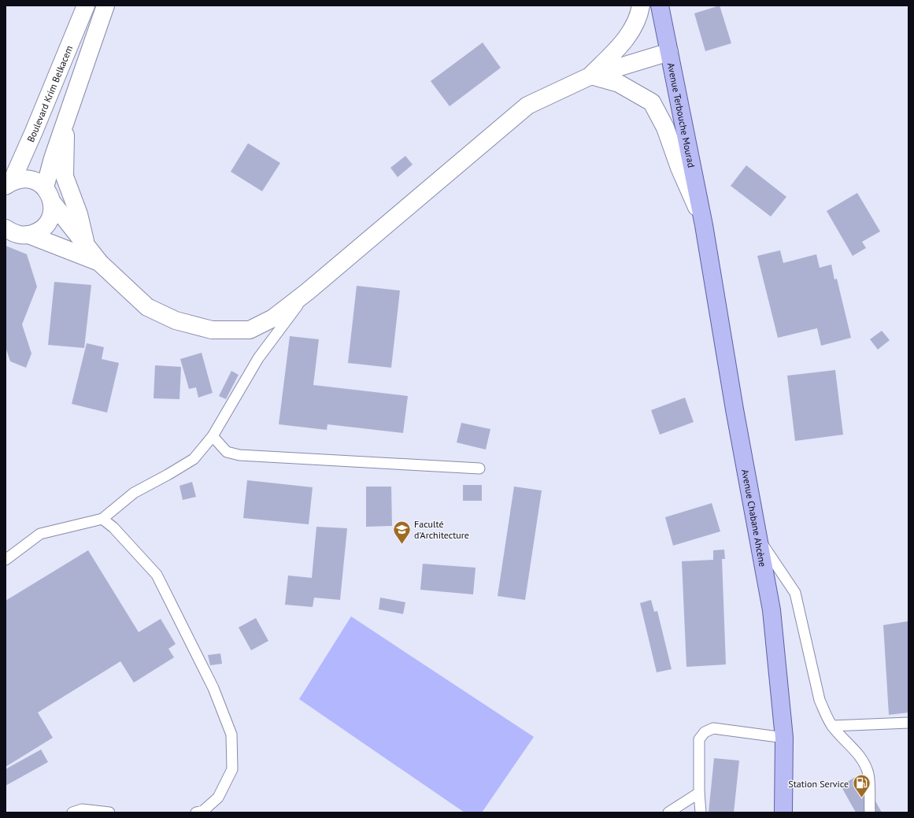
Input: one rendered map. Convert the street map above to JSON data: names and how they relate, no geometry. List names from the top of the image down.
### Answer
{
  "streets": {
    "main road": ["Boulevard Krim Belkacem", "Avenue Terbouche Mourad", "Avenue Chabane Ahcène"]
  },
  "crossings": [
    ["Avenue Terbouche Mourad", "Avenue Chabane Ahcène"]
  ],
  "places": {
    "school or university": ["Faculté d'Architecture"],
    "fuel station": ["Station Service"]
  }
}
